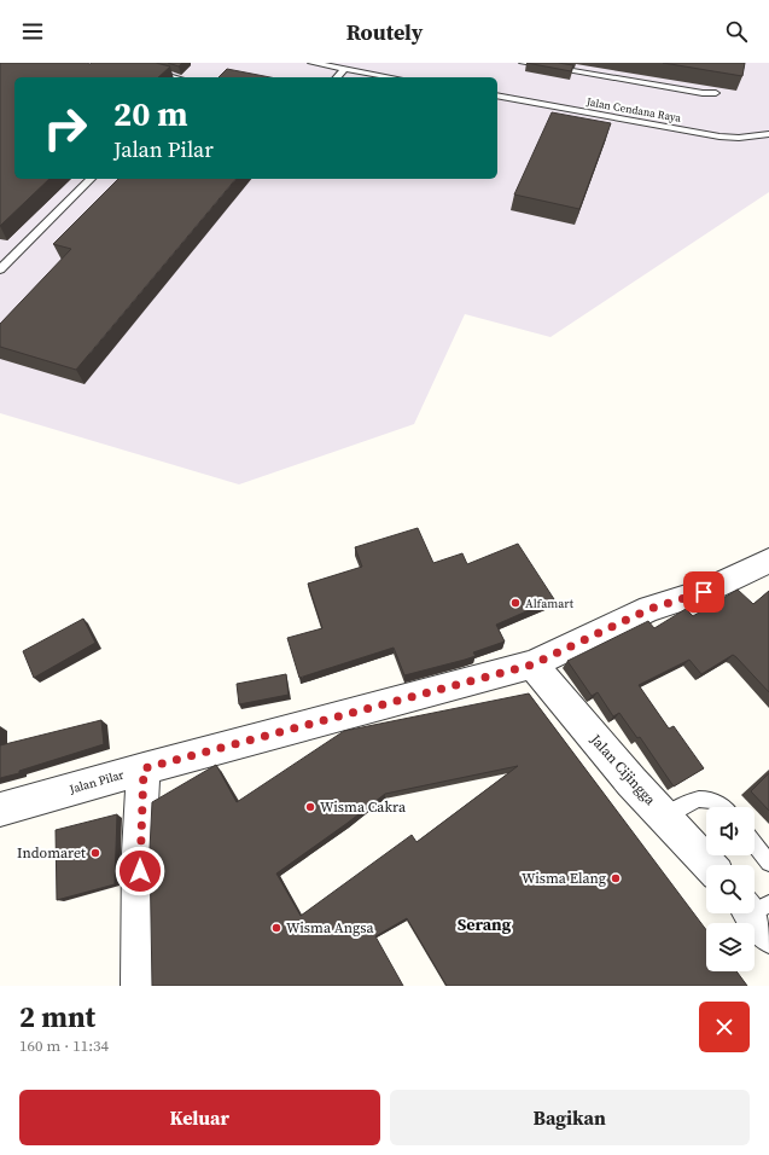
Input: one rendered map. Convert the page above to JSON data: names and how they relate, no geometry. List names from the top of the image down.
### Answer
{
  "streets": {
    "street": ["Jalan Cijingga", "Jalan Pilar"],
    "lane": ["Jalan Cendana Raya"]
  },
  "crossings": [
    ["Jalan Cijingga", "Jalan Pilar"]
  ],
  "districts": ["Serang"],
  "places": [
    "Alfamart",
    "Wisma Cakra",
    "Indomaret",
    "Wisma Elang",
    "Wisma Angsa"
  ],
  "page": {
    "header": "Routely",
    "turn": ["20 m", "Jalan Pilar"],
    "heading": ["2 mnt", "160 m · 11:34"],
    "buttons": ["Keluar", "Bagikan"]
  }
}
